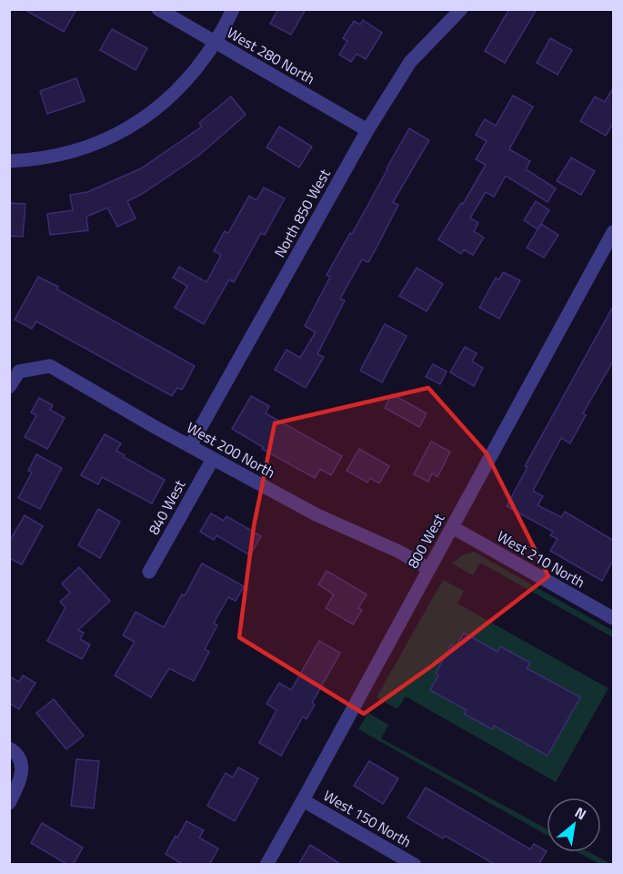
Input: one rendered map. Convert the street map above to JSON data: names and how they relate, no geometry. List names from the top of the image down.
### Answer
{
  "streets": {
    "street": [
      "West 280 North",
      "North 850 West",
      "West 200 North",
      "840 West",
      "800 West",
      "West 210 North",
      "West 150 North"
    ]
  },
  "crossings": [
    ["West 280 North", "North 850 West"],
    ["North 850 West", "West 200 North"],
    ["West 200 North", "840 West"],
    ["West 200 North", "800 West"],
    ["800 West", "West 210 North"],
    ["800 West", "West 150 North"]
  ],
  "north": "top right"
}
